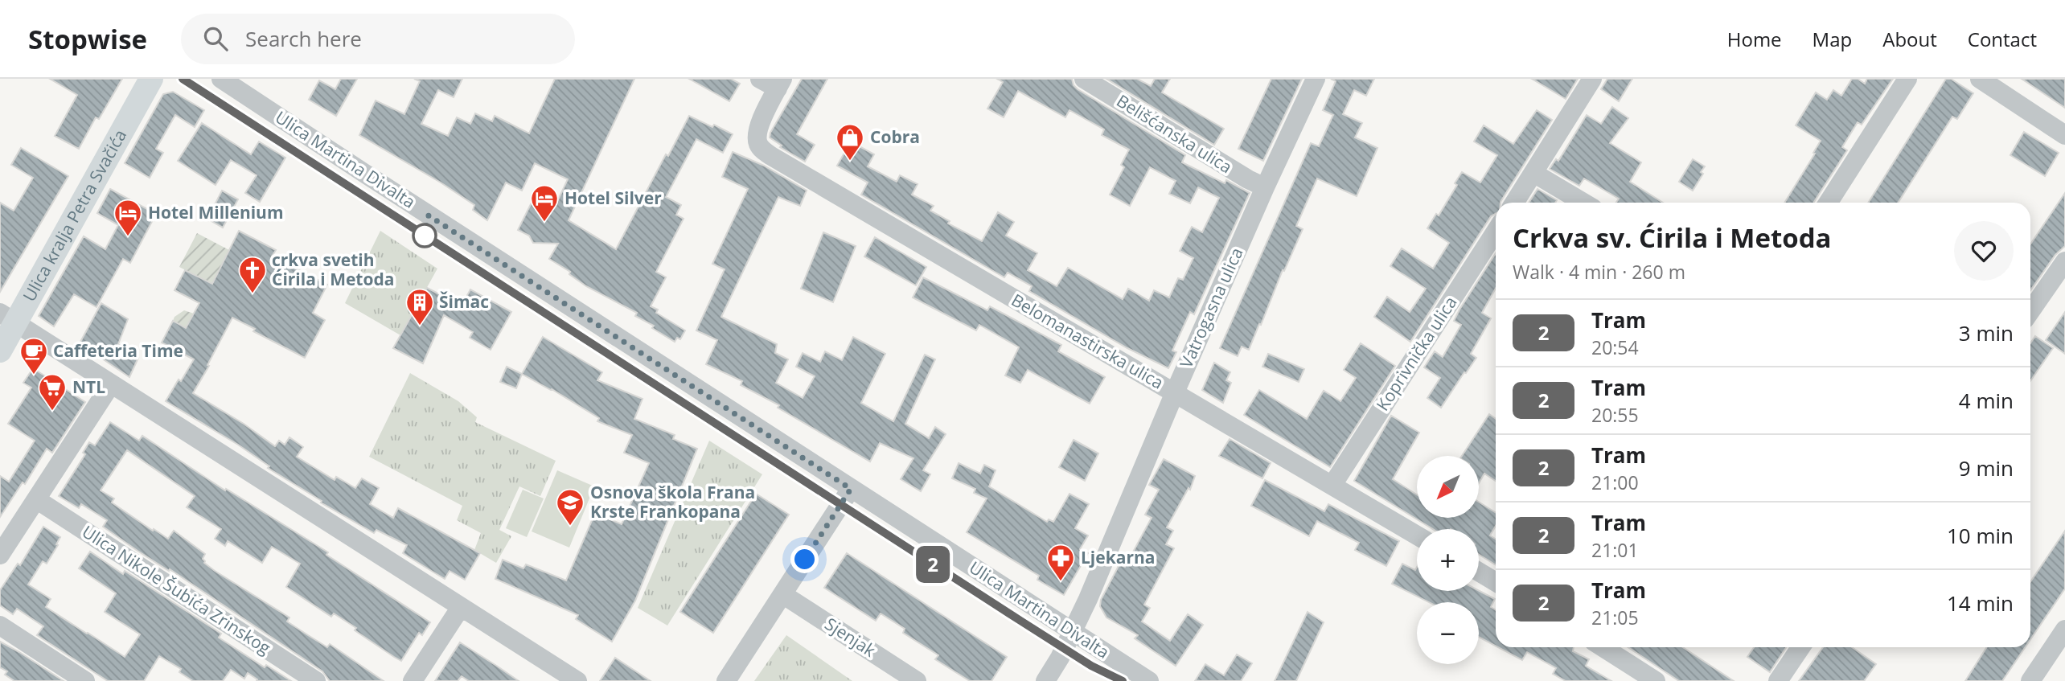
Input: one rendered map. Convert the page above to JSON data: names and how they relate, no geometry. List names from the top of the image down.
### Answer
{
  "streets": {
    "main road": ["Ulica kralja Petra Svačića"],
    "street": [
      "Belišćanska ulica",
      "Ulica Martina Divalta",
      "Vatrogasna ulica",
      "Belomanastirska ulica",
      "Koprivnička ulica",
      "Ulica Nikole Šubića Zrinskog",
      "Sjenjak"
    ]
  },
  "crossings": [
    ["Belišćanska ulica", "Vatrogasna ulica"],
    ["Ulica Martina Divalta", "Vatrogasna ulica"],
    ["Vatrogasna ulica", "Belomanastirska ulica"],
    ["Belomanastirska ulica", "Koprivnička ulica"]
  ],
  "places": {
    "shop": ["Cobra"],
    "hotel": ["Hotel Silver", "Hotel Millenium"],
    "church": ["crkva svetih Ćirila i Metoda"],
    "building": ["Šimac"],
    "cafe": ["Caffeteria Time"],
    "supermarket": ["NTL"],
    "school or university": ["Osnova škola Frana Krste Frankopana"],
    "pharmacy": ["Ljekarna"]
  },
  "lines": ["tram line 2"],
  "north": "bottom left",
  "page": {
    "header": "Stopwise",
    "search": "Search here",
    "nav": [
      "Home",
      "Map",
      "About",
      "Contact"
    ],
    "on_map": "2",
    "heading": ["Crkva sv. Ćirila i Metoda", "Walk · 4 min · 260 m"],
    "list": [
      {
        "mark": "2",
        "name": "Tram",
        "note": "20:54",
        "value": "3 min"
      },
      {
        "mark": "2",
        "name": "Tram",
        "note": "20:55",
        "value": "4 min"
      },
      {
        "mark": "2",
        "name": "Tram",
        "note": "21:00",
        "value": "9 min"
      },
      {
        "mark": "2",
        "name": "Tram",
        "note": "21:01",
        "value": "10 min"
      },
      {
        "mark": "2",
        "name": "Tram",
        "note": "21:05",
        "value": "14 min"
      }
    ],
    "map_buttons": ["+", "−"]
  }
}
